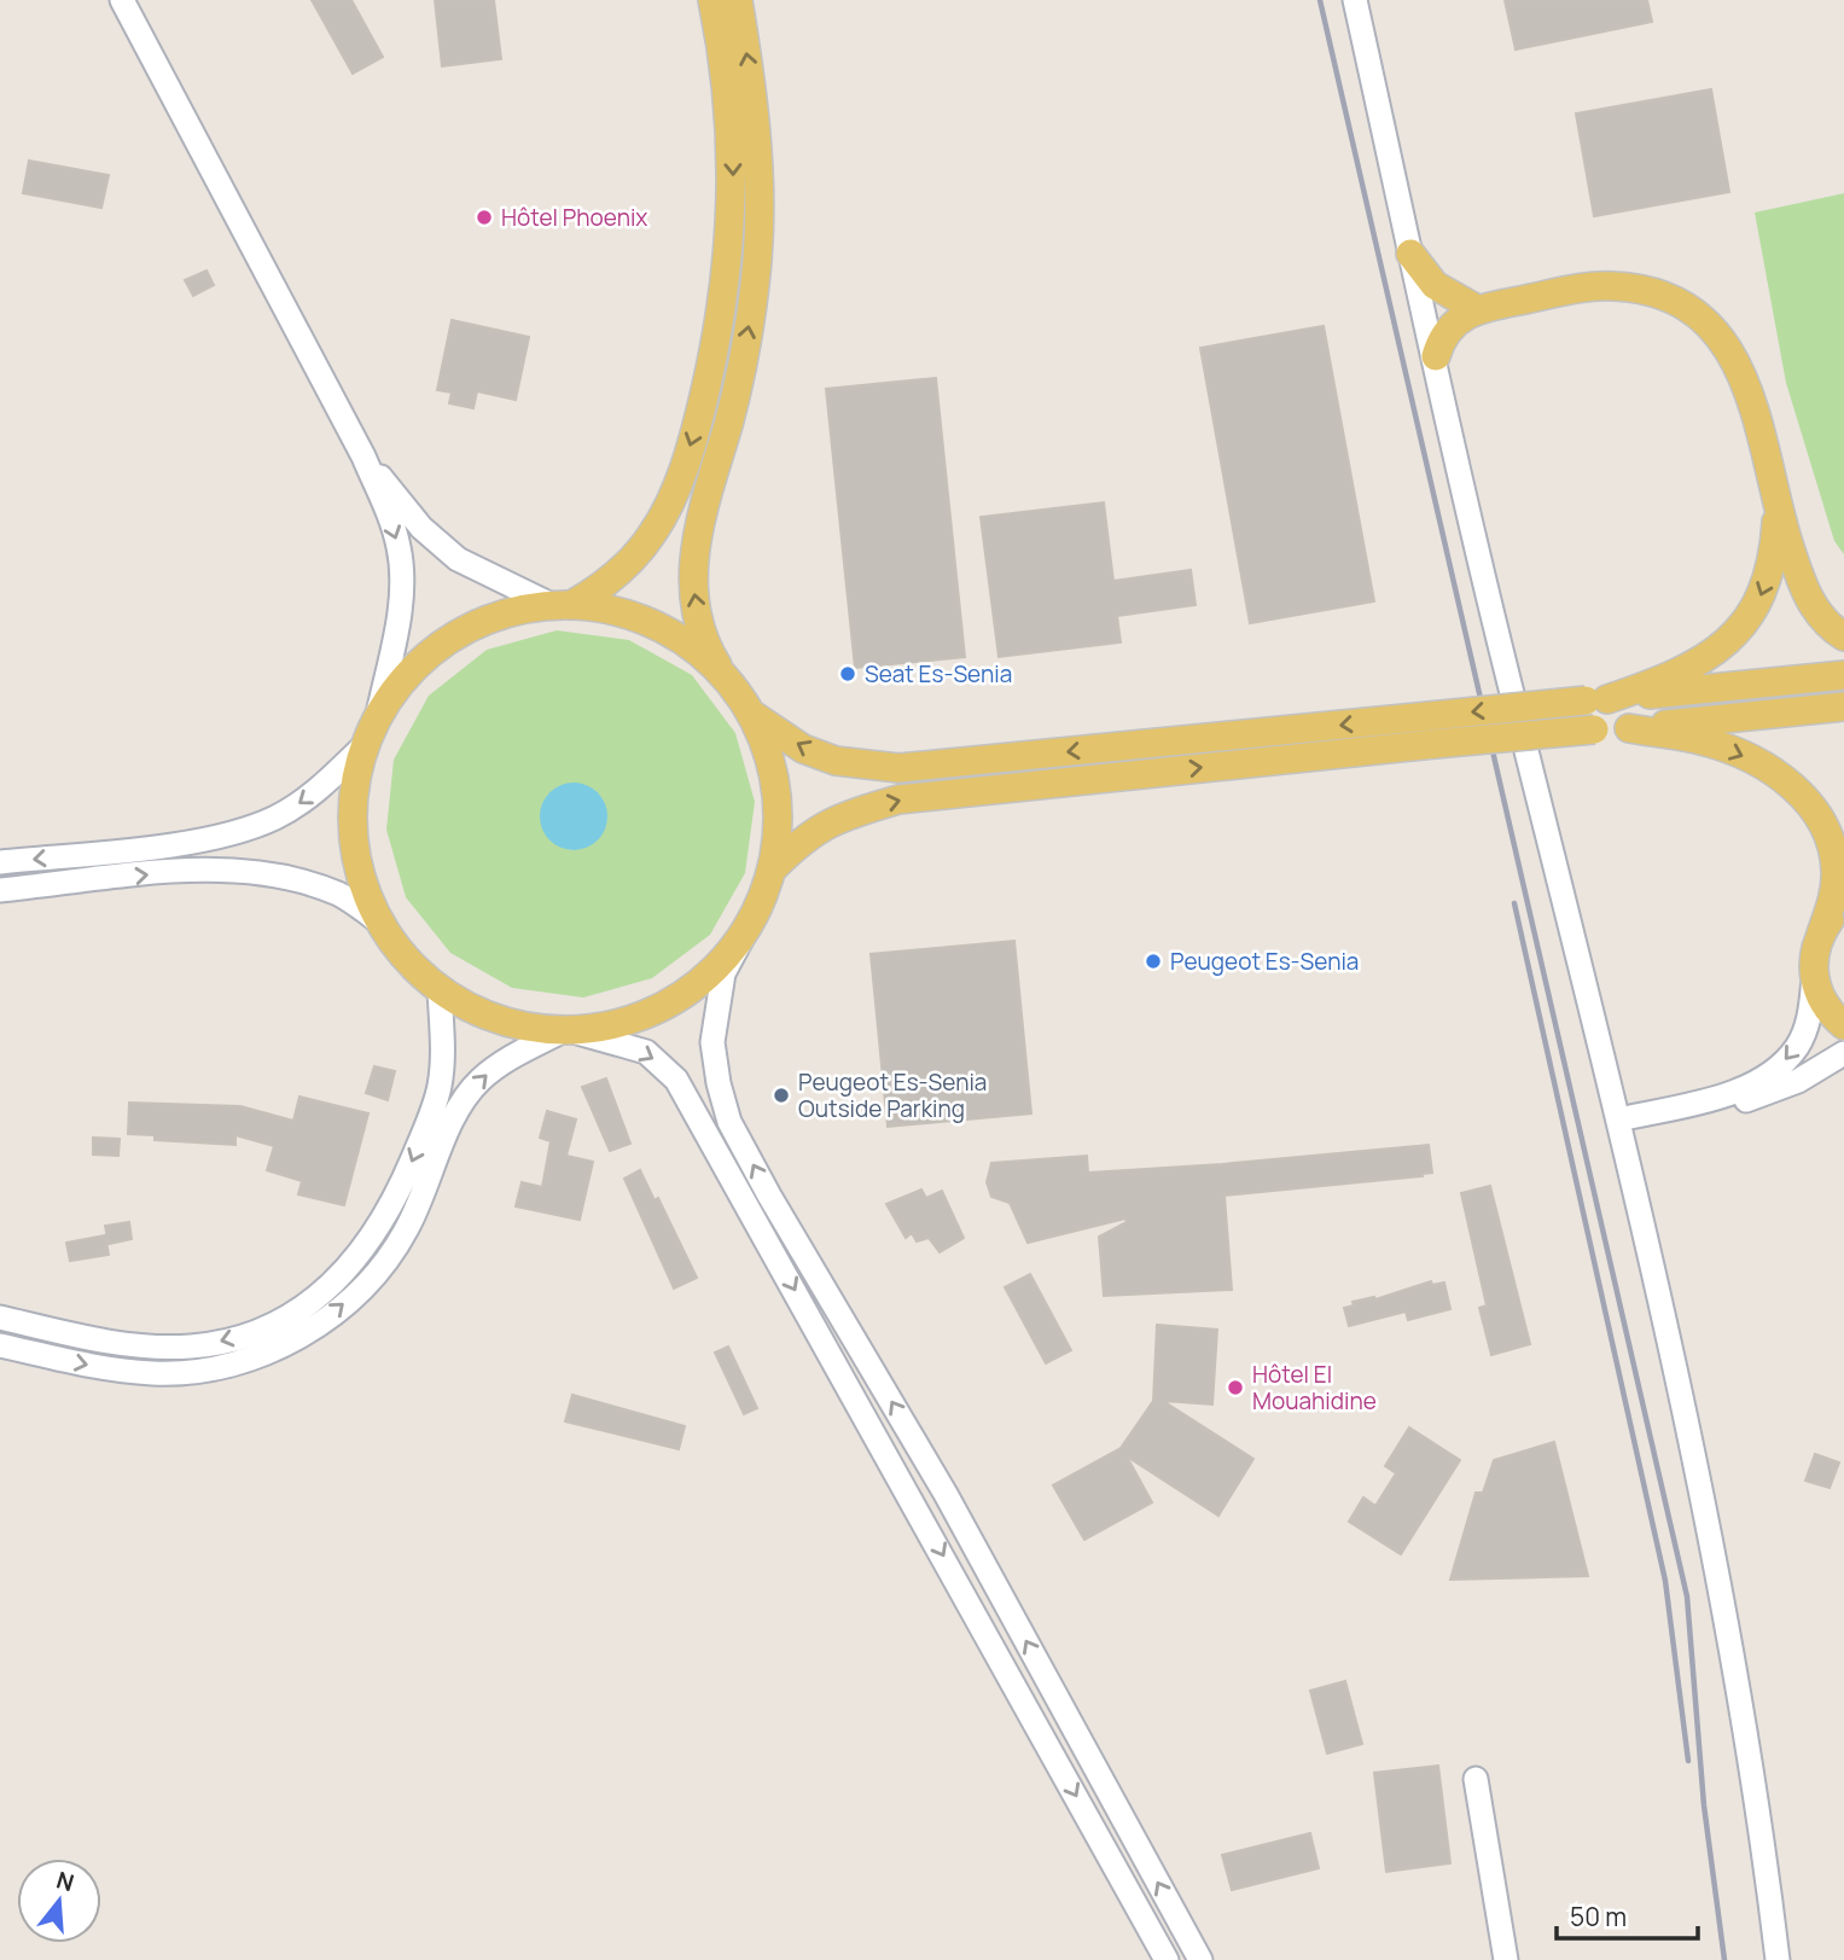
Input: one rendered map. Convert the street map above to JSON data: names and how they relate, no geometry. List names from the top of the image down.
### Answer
{
  "places": [
    "Hôtel Phoenix",
    "Seat Es-Senia",
    "Peugeot Es-Senia",
    "Peugeot Es-Senia Outside Parking",
    "Hôtel El Mouahidine"
  ],
  "scale_bar": "50 m",
  "north": "top"
}
